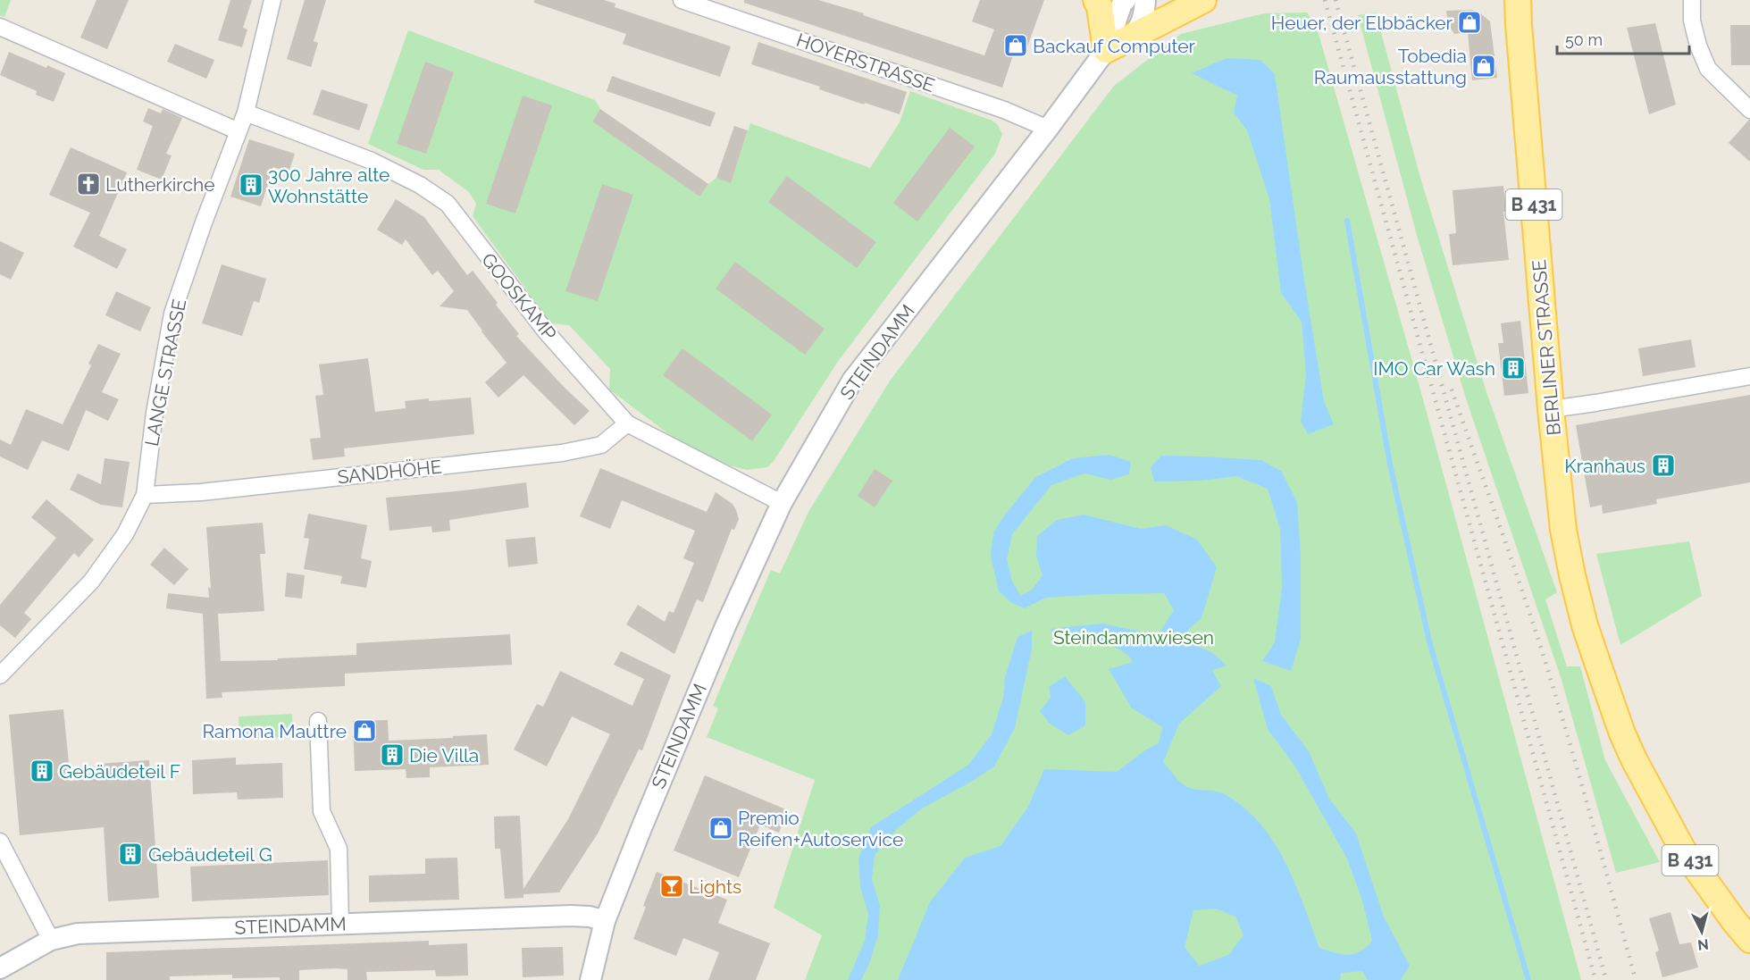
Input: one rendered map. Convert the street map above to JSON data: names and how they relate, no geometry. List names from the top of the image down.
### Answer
{
  "streets": {
    "main road": ["B 431", "BERLINER STRASSE"],
    "street": [
      "HOYERSTRASSE",
      "GOOSKAMP",
      "STEINDAMM",
      "LANGE STRASSE",
      "SANDHÖHE"
    ]
  },
  "crossings": [
    ["HOYERSTRASSE", "STEINDAMM"],
    ["GOOSKAMP", "STEINDAMM"],
    ["GOOSKAMP", "LANGE STRASSE"],
    ["GOOSKAMP", "SANDHÖHE"],
    ["LANGE STRASSE", "SANDHÖHE"]
  ],
  "parks": ["Steindammwiesen"],
  "places": {
    "shop": [
      "Heuer, der Elbbäcker",
      "Backauf Computer",
      "Tobedia Raumausstattung",
      "Ramona Mauttre",
      "Premio Reifen+Autoservice"
    ],
    "church": ["Lutherkirche"],
    "building": [
      "300 Jahre alte Wohnstätte",
      "IMO Car Wash",
      "Kranhaus",
      "Die Villa",
      "Gebäudeteil F",
      "Gebäudeteil G"
    ],
    "bar": ["Lights"]
  },
  "scale_bar": "50 m",
  "north": "bottom"
}
